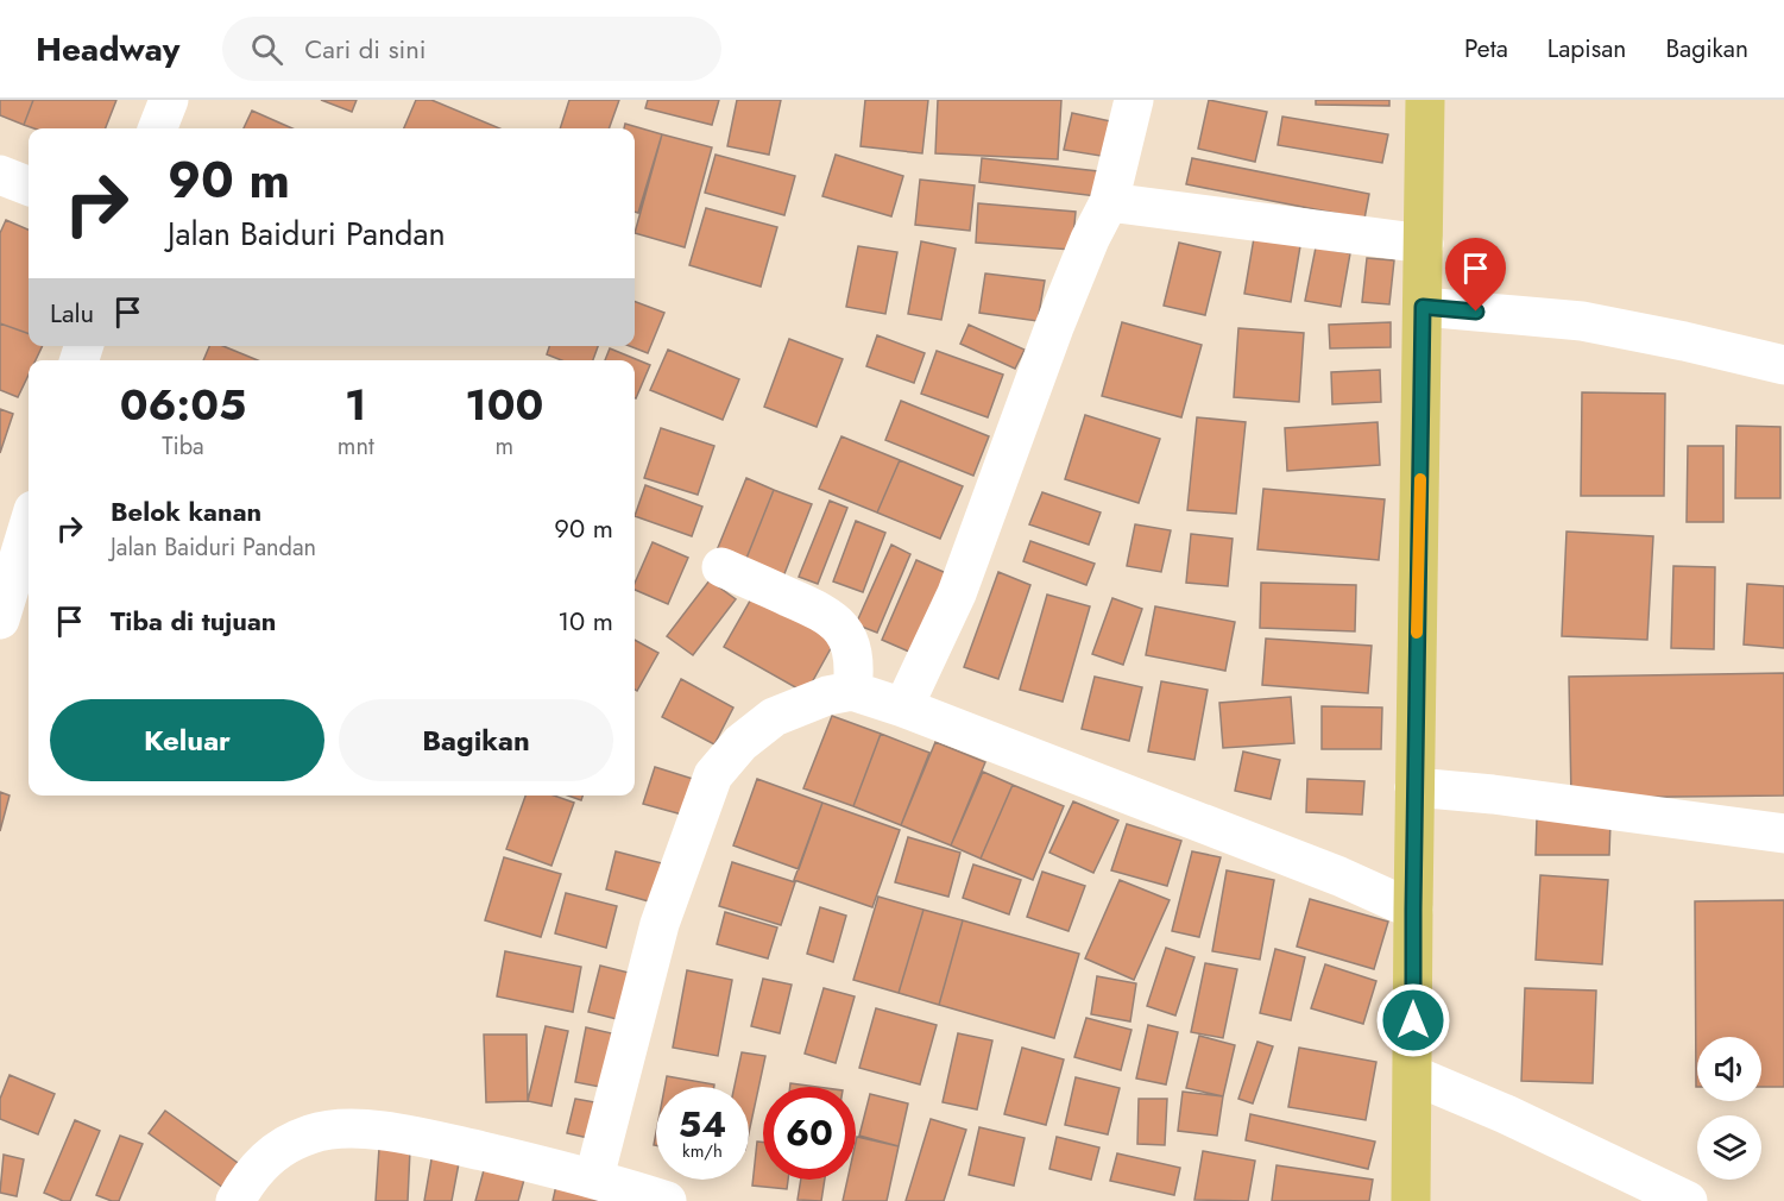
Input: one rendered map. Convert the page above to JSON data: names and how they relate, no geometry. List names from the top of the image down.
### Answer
{
  "page": {
    "header": "Headway",
    "search": "Cari di sini",
    "nav": ["Peta", "Lapisan", "Bagikan"],
    "turn": ["90 m", "Jalan Baiduri Pandan"],
    "then": "Lalu",
    "eta": [
      "06:05",
      "Tiba",
      "1",
      "mnt",
      "100",
      "m"
    ],
    "list": [
      {
        "name": "Belok kanan",
        "note": "Jalan Baiduri Pandan",
        "value": "90 m"
      },
      {
        "name": "Tiba di tujuan",
        "value": "10 m"
      }
    ],
    "buttons": ["Keluar", "Bagikan"],
    "speed": "54 km/h",
    "limit": "60"
  }
}
